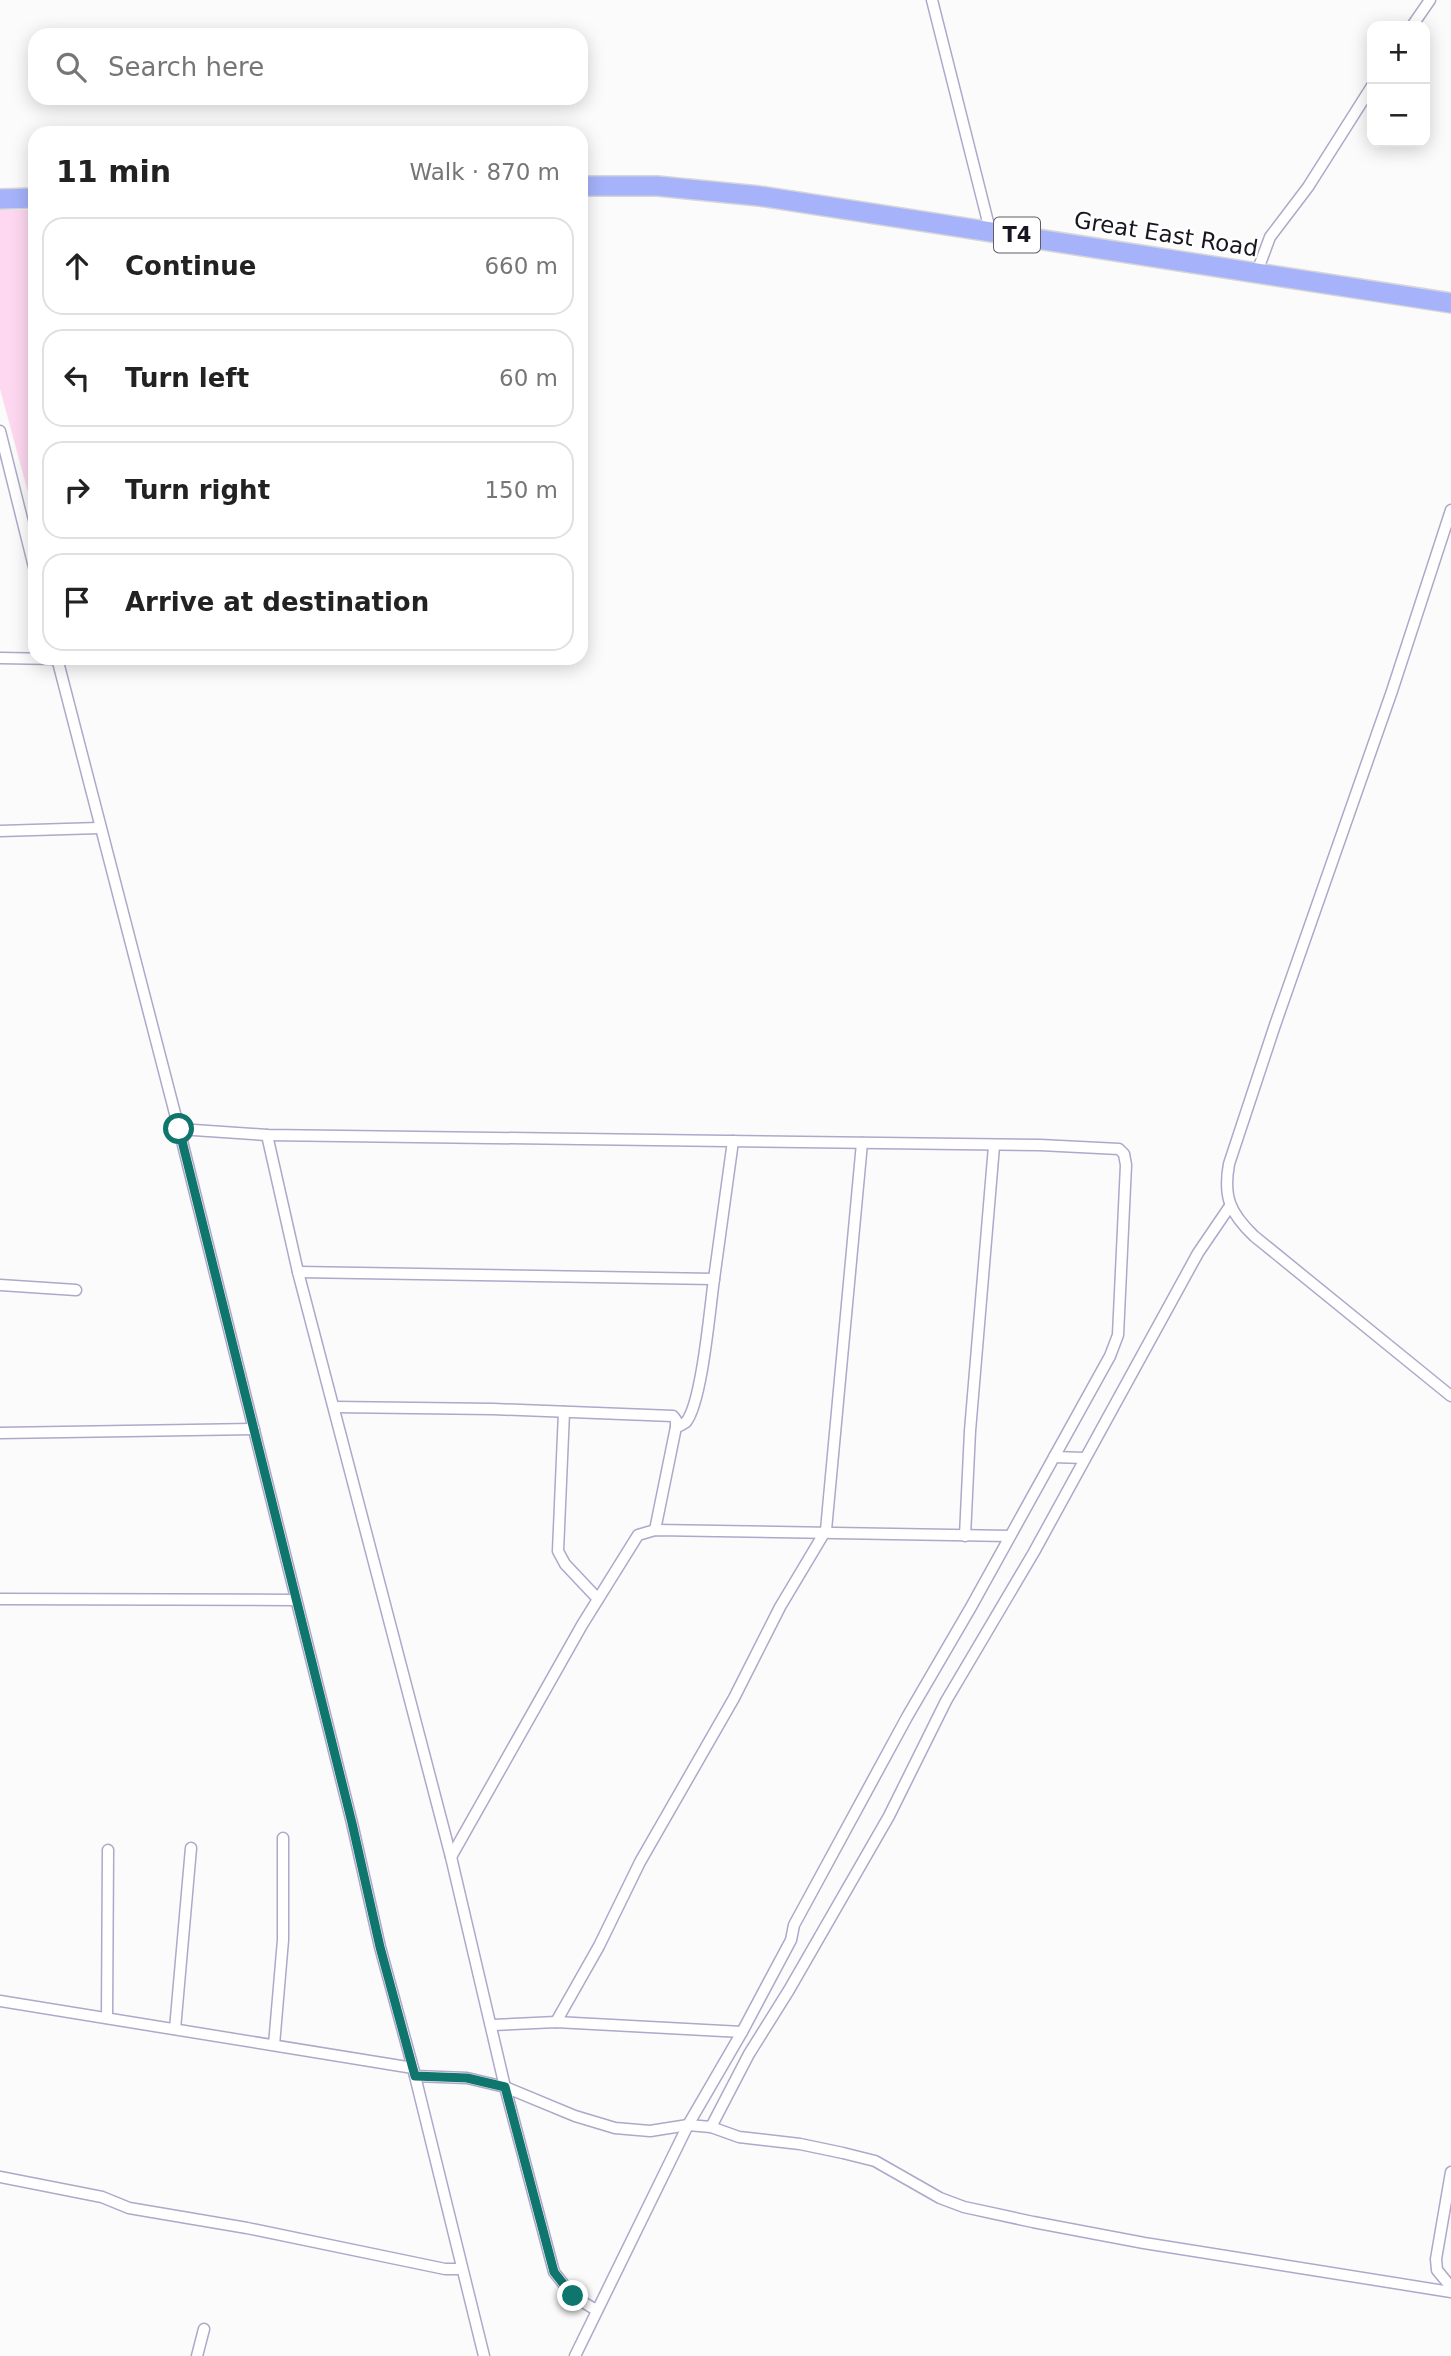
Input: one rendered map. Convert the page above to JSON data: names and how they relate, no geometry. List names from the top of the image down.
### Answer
{
  "streets": {
    "highway": ["Great East Road", "T4"]
  },
  "page": {
    "map_buttons": ["+", "−"],
    "search": "Search here",
    "heading": ["11 min", "Walk · 870 m"],
    "list": [
      ["Continue", "660 m"],
      ["Turn left", "60 m"],
      ["Turn right", "150 m"],
      "Arrive at destination"
    ]
  }
}
